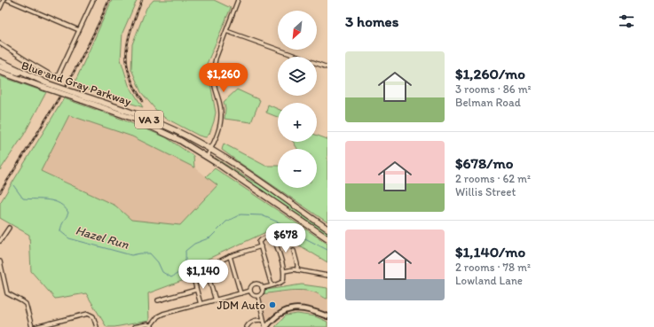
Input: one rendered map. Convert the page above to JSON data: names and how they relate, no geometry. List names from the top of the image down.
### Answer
{
  "streets": {
    "highway": ["Blue and Gray Parkway", "VA 3"]
  },
  "water": ["Hazel Run"],
  "places": ["JDM Auto"],
  "north": "bottom left",
  "page": {
    "heading": "3 homes",
    "map_buttons": ["+", "−"],
    "list": [
      {
        "name": "$1,260/mo",
        "note": "3 rooms · 86 m² · Belman Road"
      },
      {
        "name": "$678/mo",
        "note": "2 rooms · 62 m² · Willis Street"
      },
      {
        "name": "$1,140/mo",
        "note": "2 rooms · 78 m² · Lowland Lane"
      }
    ],
    "price": ["$1,260", "$678", "$1,140"]
  }
}
